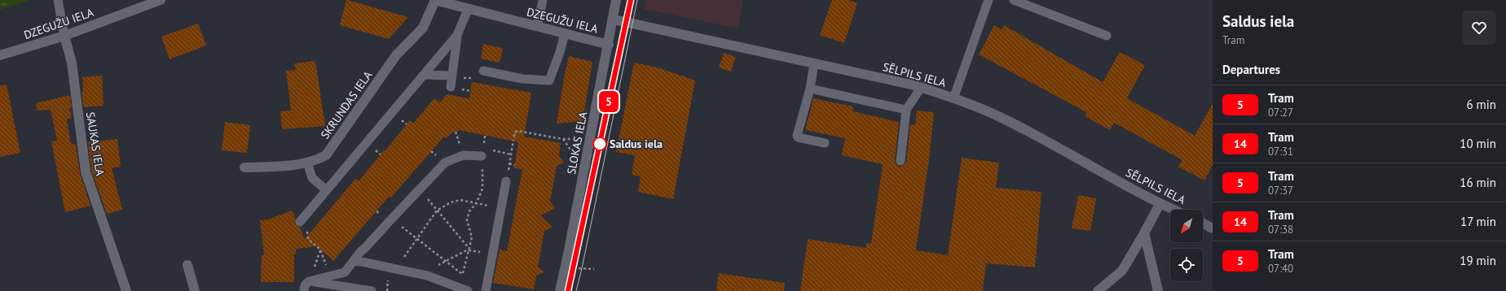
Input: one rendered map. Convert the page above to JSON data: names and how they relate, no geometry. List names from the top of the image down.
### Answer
{
  "streets": {
    "street": [
      "DZEGUŽU IELA",
      "SĒLPILS IELA",
      "SKRUNDAS IELA",
      "SLOKAS IELA",
      "SAUKAS IELA"
    ]
  },
  "crossings": [
    ["DZEGUŽU IELA", "SKRUNDAS IELA"],
    ["DZEGUŽU IELA", "SLOKAS IELA"],
    ["DZEGUŽU IELA", "SAUKAS IELA"],
    ["SĒLPILS IELA", "SLOKAS IELA"]
  ],
  "places": ["Saldus iela"],
  "lines": ["tram line 5"],
  "north": "bottom left",
  "page": {
    "on_map": "5",
    "heading": [
      ["Saldus iela", "Tram"],
      "Departures"
    ],
    "list": [
      {
        "mark": "5",
        "name": "Tram",
        "note": "07:27",
        "value": "6 min"
      },
      {
        "mark": "14",
        "name": "Tram",
        "note": "07:31",
        "value": "10 min"
      },
      {
        "mark": "5",
        "name": "Tram",
        "note": "07:37",
        "value": "16 min"
      },
      {
        "mark": "14",
        "name": "Tram",
        "note": "07:38",
        "value": "17 min"
      },
      {
        "mark": "5",
        "name": "Tram",
        "note": "07:40",
        "value": "19 min"
      }
    ]
  }
}
